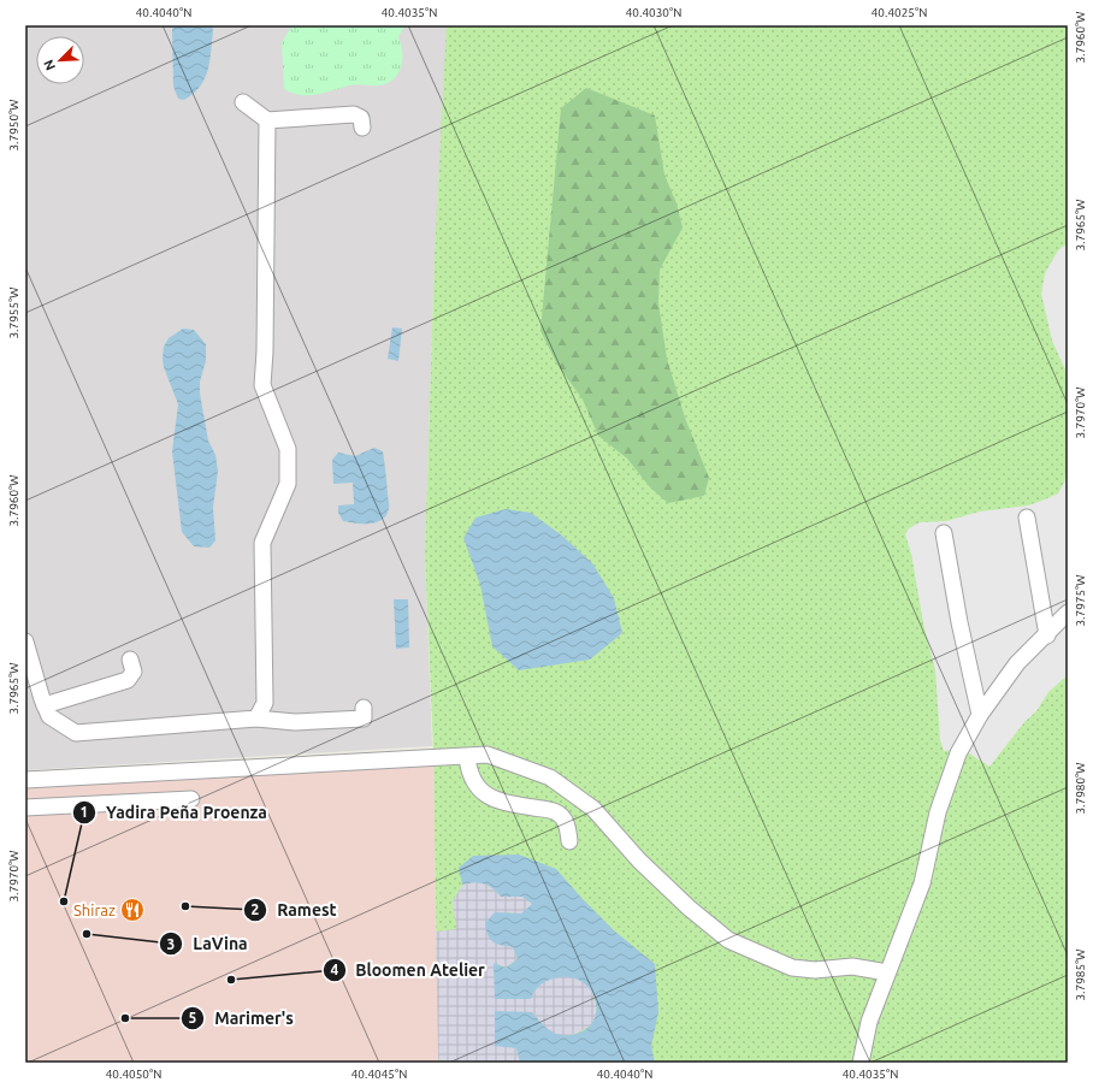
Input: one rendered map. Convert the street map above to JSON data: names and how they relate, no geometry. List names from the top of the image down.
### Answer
{
  "places": {
    "other": [
      "Yadira Peña Proenza",
      "Ramest",
      "LaVina",
      "Bloomen Atelier",
      "Marimer's"
    ],
    "restaurant": ["Shiraz"]
  },
  "north": "bottom left",
  "coordinates": [
    "40.4040°N",
    "40.4035°N",
    "40.4030°N",
    "40.4025°N",
    "3.7960°W",
    "3.7950°W",
    "3.7965°W",
    "3.7955°W",
    "3.7970°W",
    "3.7975°W",
    "3.7980°W",
    "3.7985°W",
    "40.4050°N",
    "40.4045°N"
  ]
}
